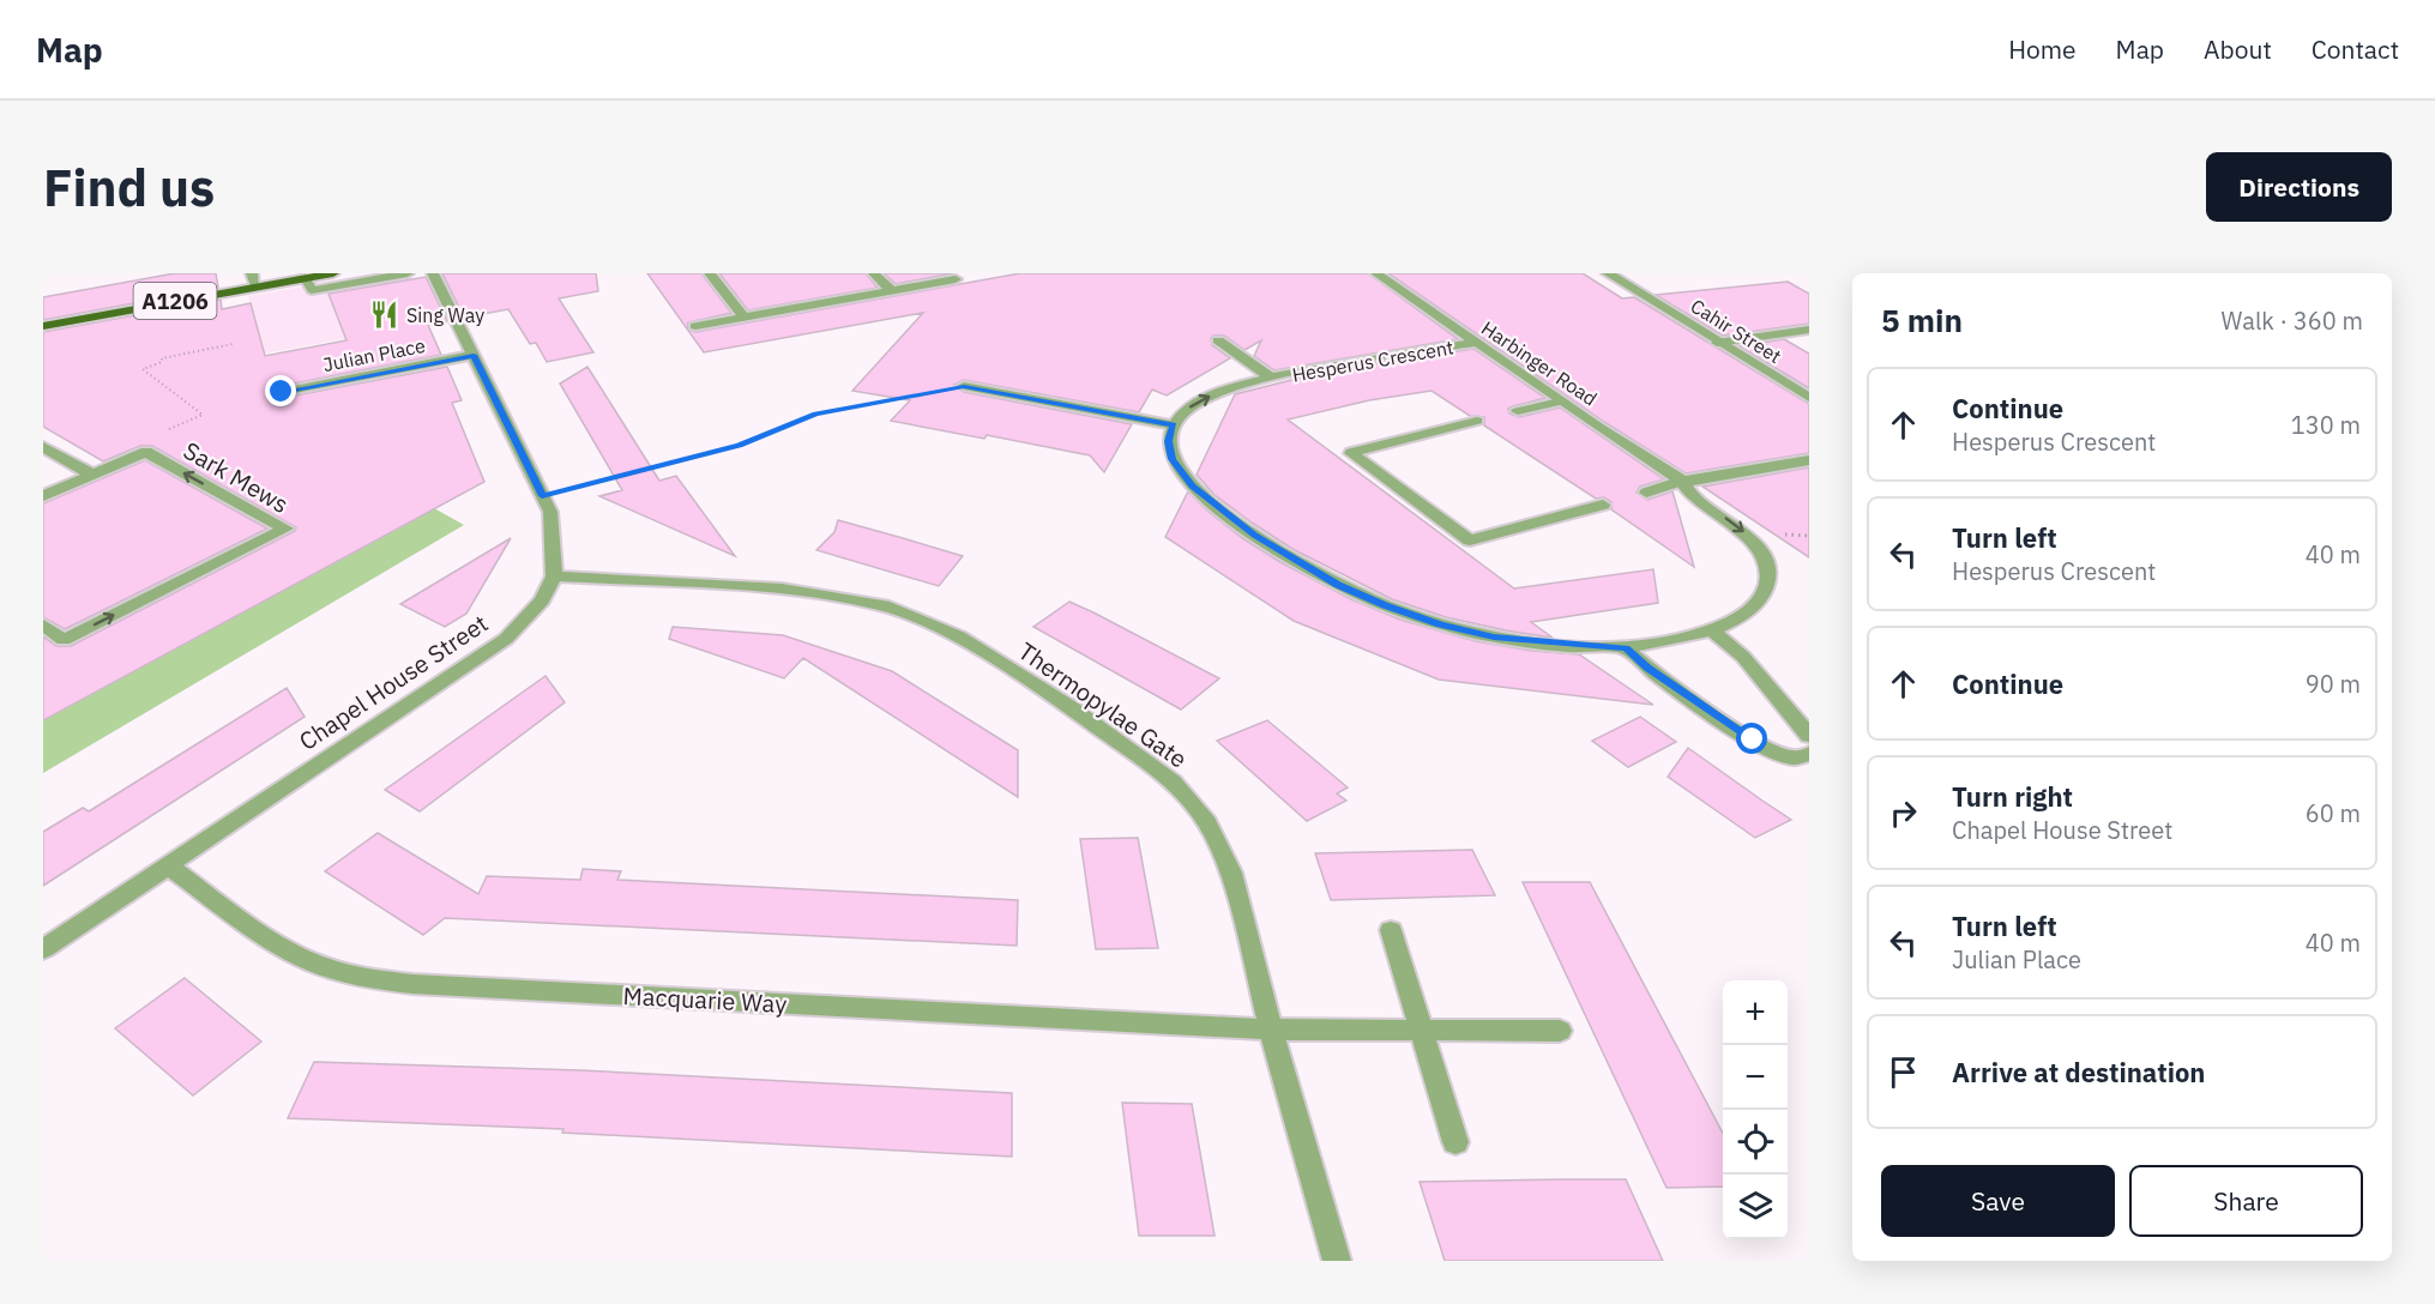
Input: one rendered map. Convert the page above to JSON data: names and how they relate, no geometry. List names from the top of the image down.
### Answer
{
  "streets": {
    "main road": ["A1206"],
    "street": [
      "Cahir Street",
      "Julian Place",
      "Hesperus Crescent",
      "Harbinger Road",
      "Sark Mews",
      "Chapel House Street",
      "Thermopylae Gate",
      "Macquarie Way"
    ]
  },
  "crossings": [
    ["Hesperus Crescent", "Harbinger Road"],
    ["Chapel House Street", "Thermopylae Gate"],
    ["Chapel House Street", "Macquarie Way"],
    ["Thermopylae Gate", "Macquarie Way"]
  ],
  "places": {
    "restaurant": ["Sing Way"]
  },
  "page": {
    "header": "Map",
    "nav": [
      "Home",
      "Map",
      "About",
      "Contact"
    ],
    "buttons": [
      "Directions",
      ["Save", "Share"]
    ],
    "title": "Find us",
    "heading": ["5 min", "Walk · 360 m"],
    "list": [
      ["Continue", "Hesperus Crescent", "130 m"],
      ["Turn left", "Hesperus Crescent", "40 m"],
      ["Continue", "90 m"],
      ["Turn right", "Chapel House Street", "60 m"],
      ["Turn left", "Julian Place", "40 m"],
      "Arrive at destination"
    ],
    "map_buttons": ["+", "−"]
  }
}
